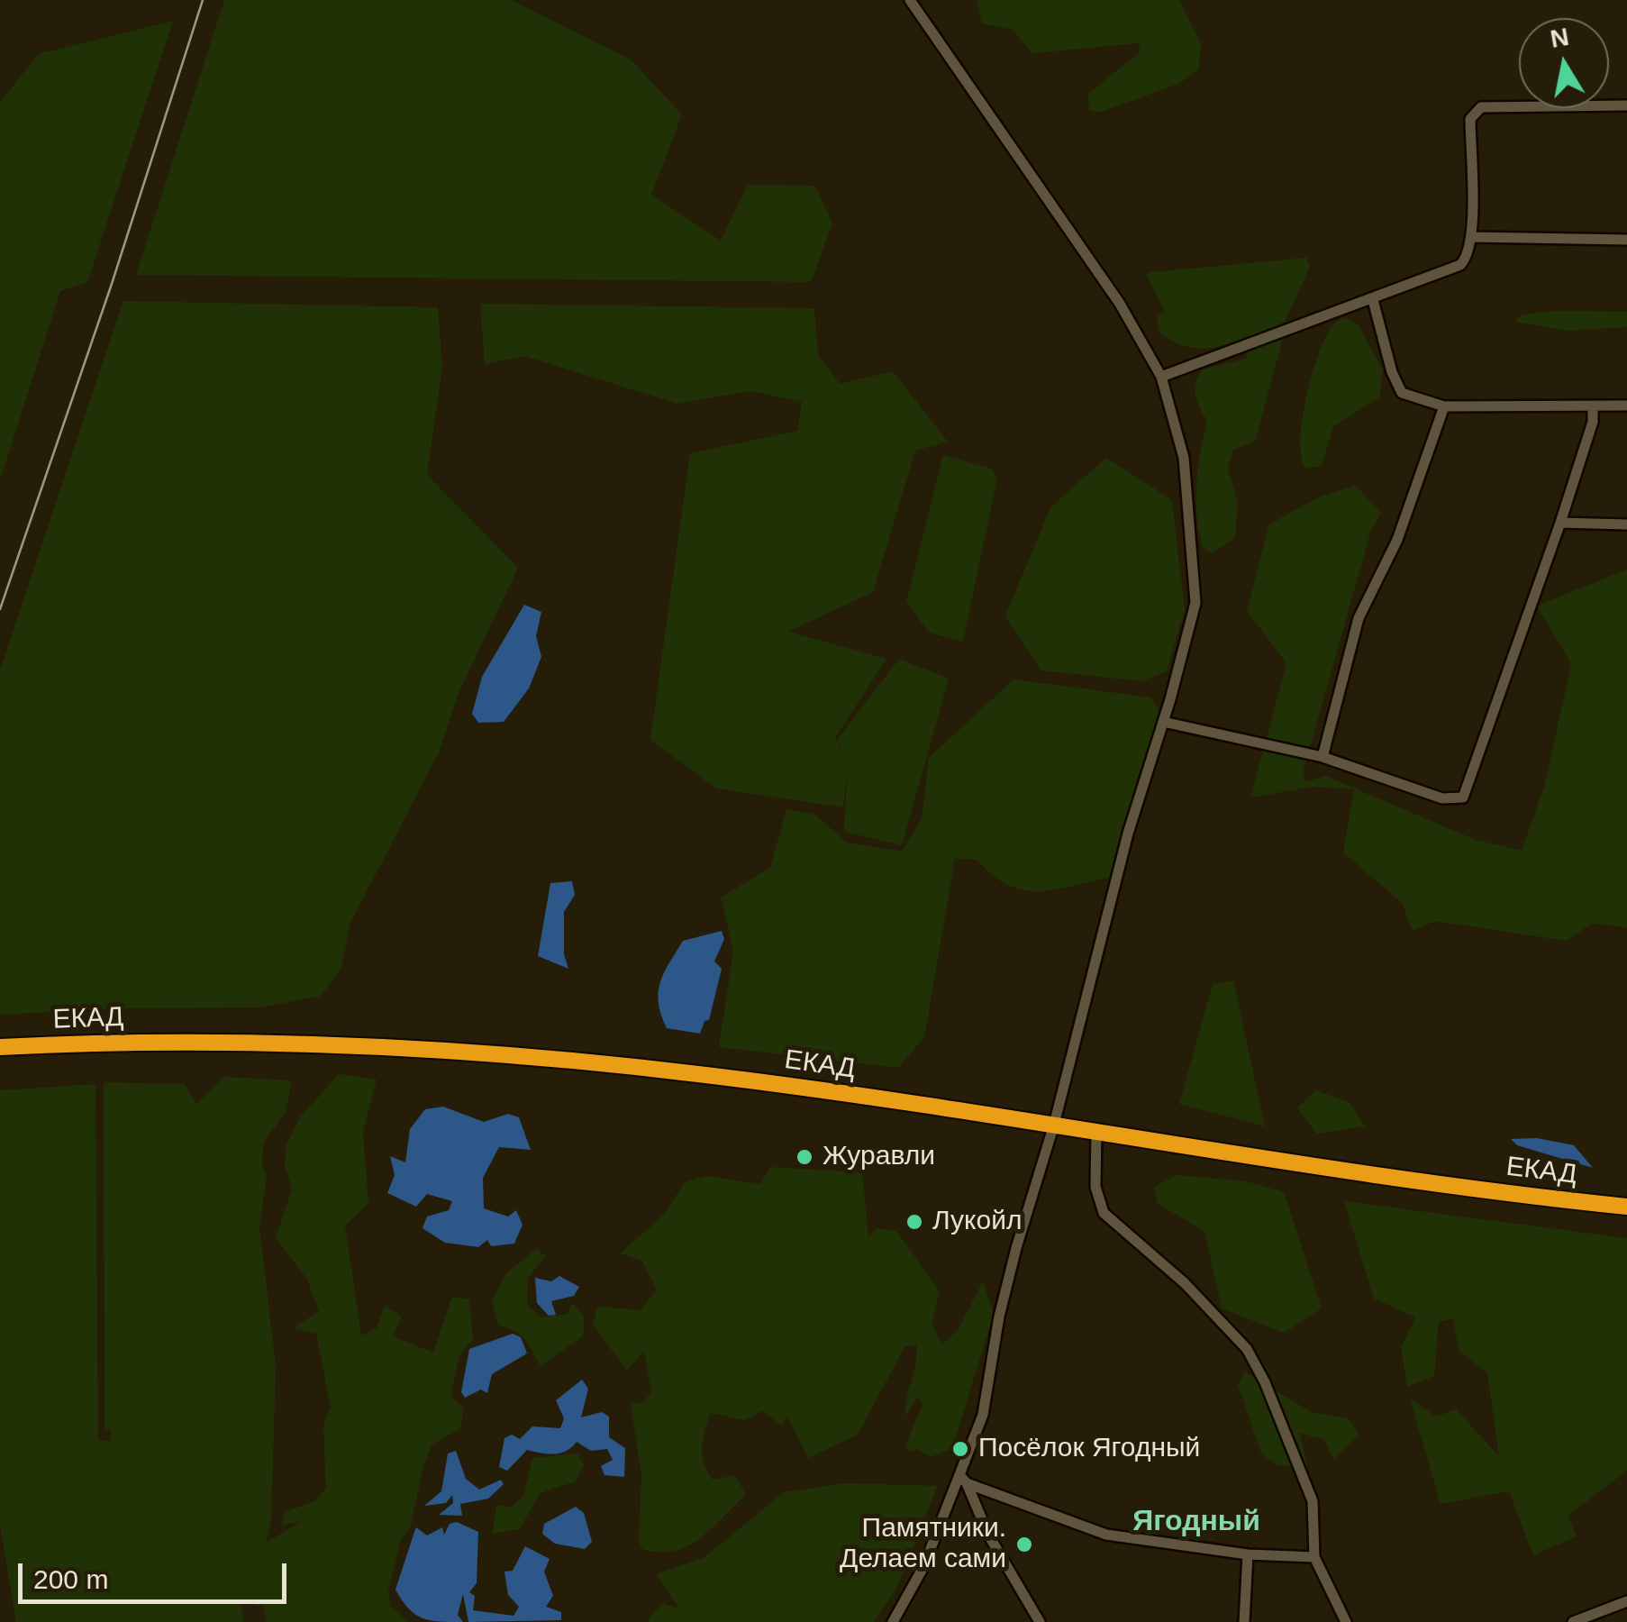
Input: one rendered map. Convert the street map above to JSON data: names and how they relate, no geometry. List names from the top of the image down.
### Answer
{
  "streets": {
    "highway": ["ЕКАД"]
  },
  "districts": ["Ягодный"],
  "places": [
    "Журавли",
    "Лукойл",
    "Посёлок Ягодный",
    "Памятники. Делаем сами"
  ],
  "scale_bar": "200 m",
  "north": "top"
}
